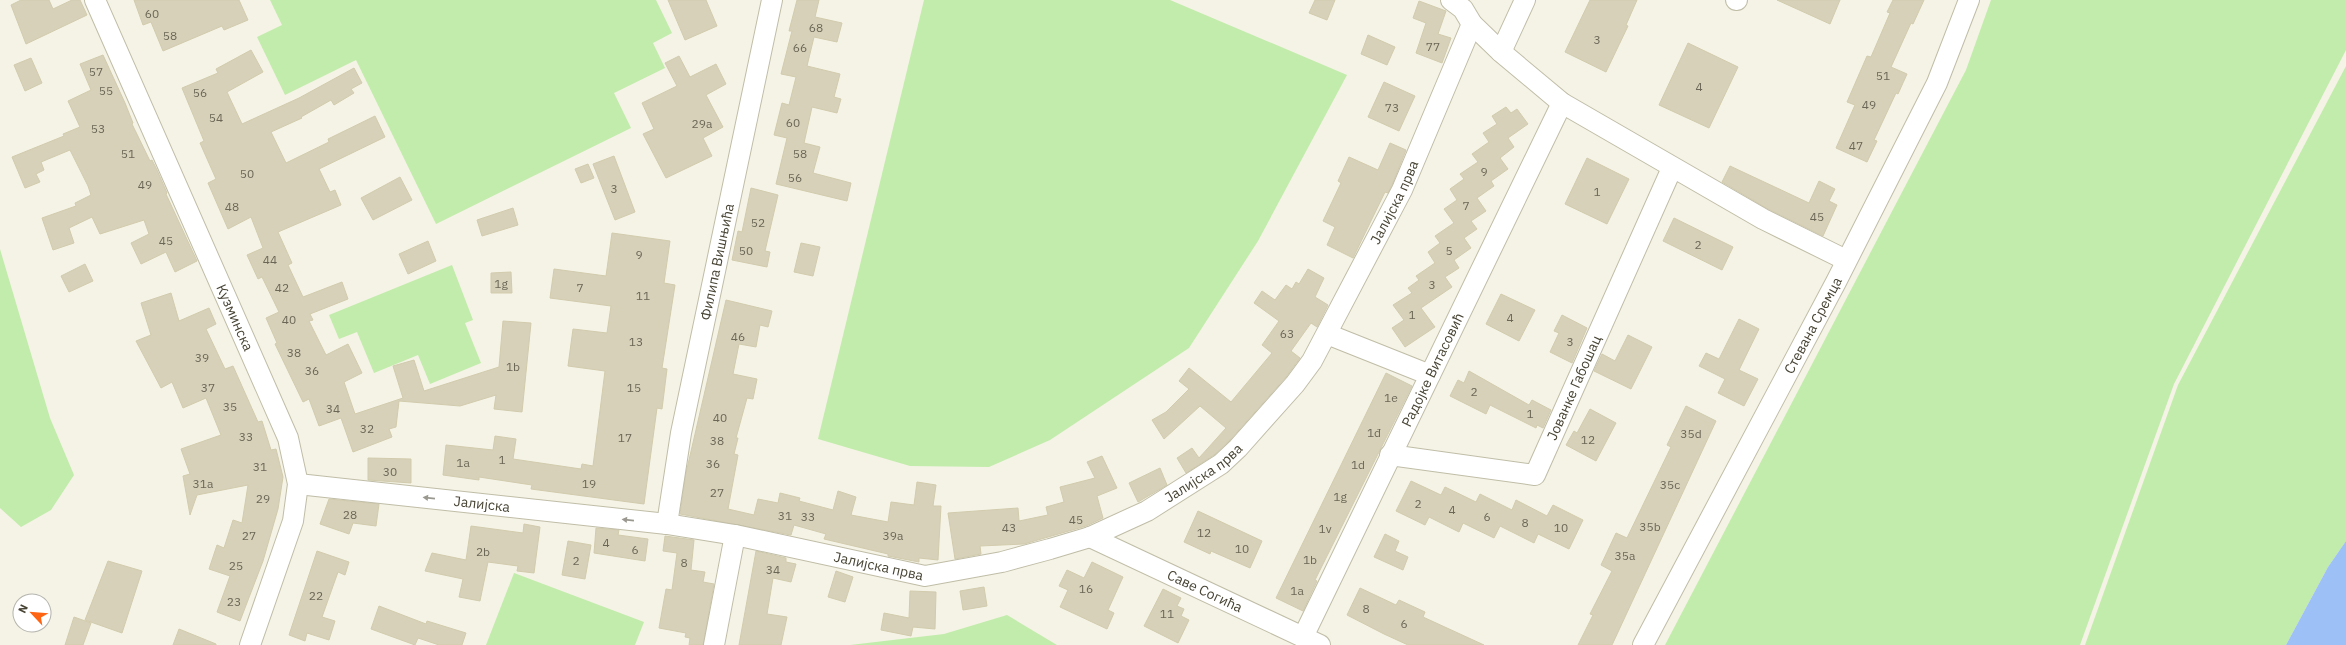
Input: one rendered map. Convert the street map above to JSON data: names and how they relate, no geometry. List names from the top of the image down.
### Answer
{
  "streets": {
    "street": [
      "Јалијска прва",
      "Филипа Вишњића",
      "Кузминска",
      "Стевана Сремца",
      "Радојке Витасовић",
      "Јованке Габошац",
      "Јалијска",
      "Саве Согића"
    ]
  },
  "crossings": [
    ["Јалијска прва", "Филипа Вишњића"],
    ["Јалијска прва", "Јалијска"],
    ["Јалијска прва", "Саве Согића"],
    ["Филипа Вишњића", "Јалијска"],
    ["Кузминска", "Јалијска"],
    ["Радојке Витасовић", "Јованке Габошац"],
    ["Радојке Витасовић", "Саве Согића"]
  ],
  "one_way": ["Јалијска"],
  "house_numbers": [
    "60",
    "68",
    "58",
    "3",
    "77",
    "66",
    "57",
    "51",
    "4",
    "55",
    "56",
    "49",
    "73",
    "54",
    "60",
    "29a",
    "53",
    "47",
    "51",
    "58",
    "9",
    "50",
    "56",
    "49",
    "3",
    "1",
    "7",
    "48",
    "45",
    "52",
    "45",
    "2",
    "50",
    "5",
    "9",
    "44",
    "1g",
    "3",
    "42",
    "7",
    "11",
    "1",
    "4",
    "40",
    "63",
    "46",
    "13",
    "3",
    "38",
    "39",
    "1b",
    "36",
    "37",
    "15",
    "2",
    "1e",
    "35",
    "34",
    "1",
    "40",
    "32",
    "1đ",
    "35d",
    "33",
    "17",
    "12",
    "38",
    "1",
    "1a",
    "36",
    "1d",
    "31",
    "30",
    "31a",
    "19",
    "35c",
    "27",
    "1g",
    "29",
    "2",
    "4",
    "28",
    "31",
    "33",
    "6",
    "45",
    "8",
    "35b",
    "43",
    "10",
    "1v",
    "12",
    "27",
    "39a",
    "4",
    "10",
    "6",
    "2b",
    "35a",
    "1b",
    "2",
    "8",
    "25",
    "34",
    "16",
    "1a",
    "22",
    "23",
    "8",
    "11",
    "6"
  ],
  "north": "top left"
}
